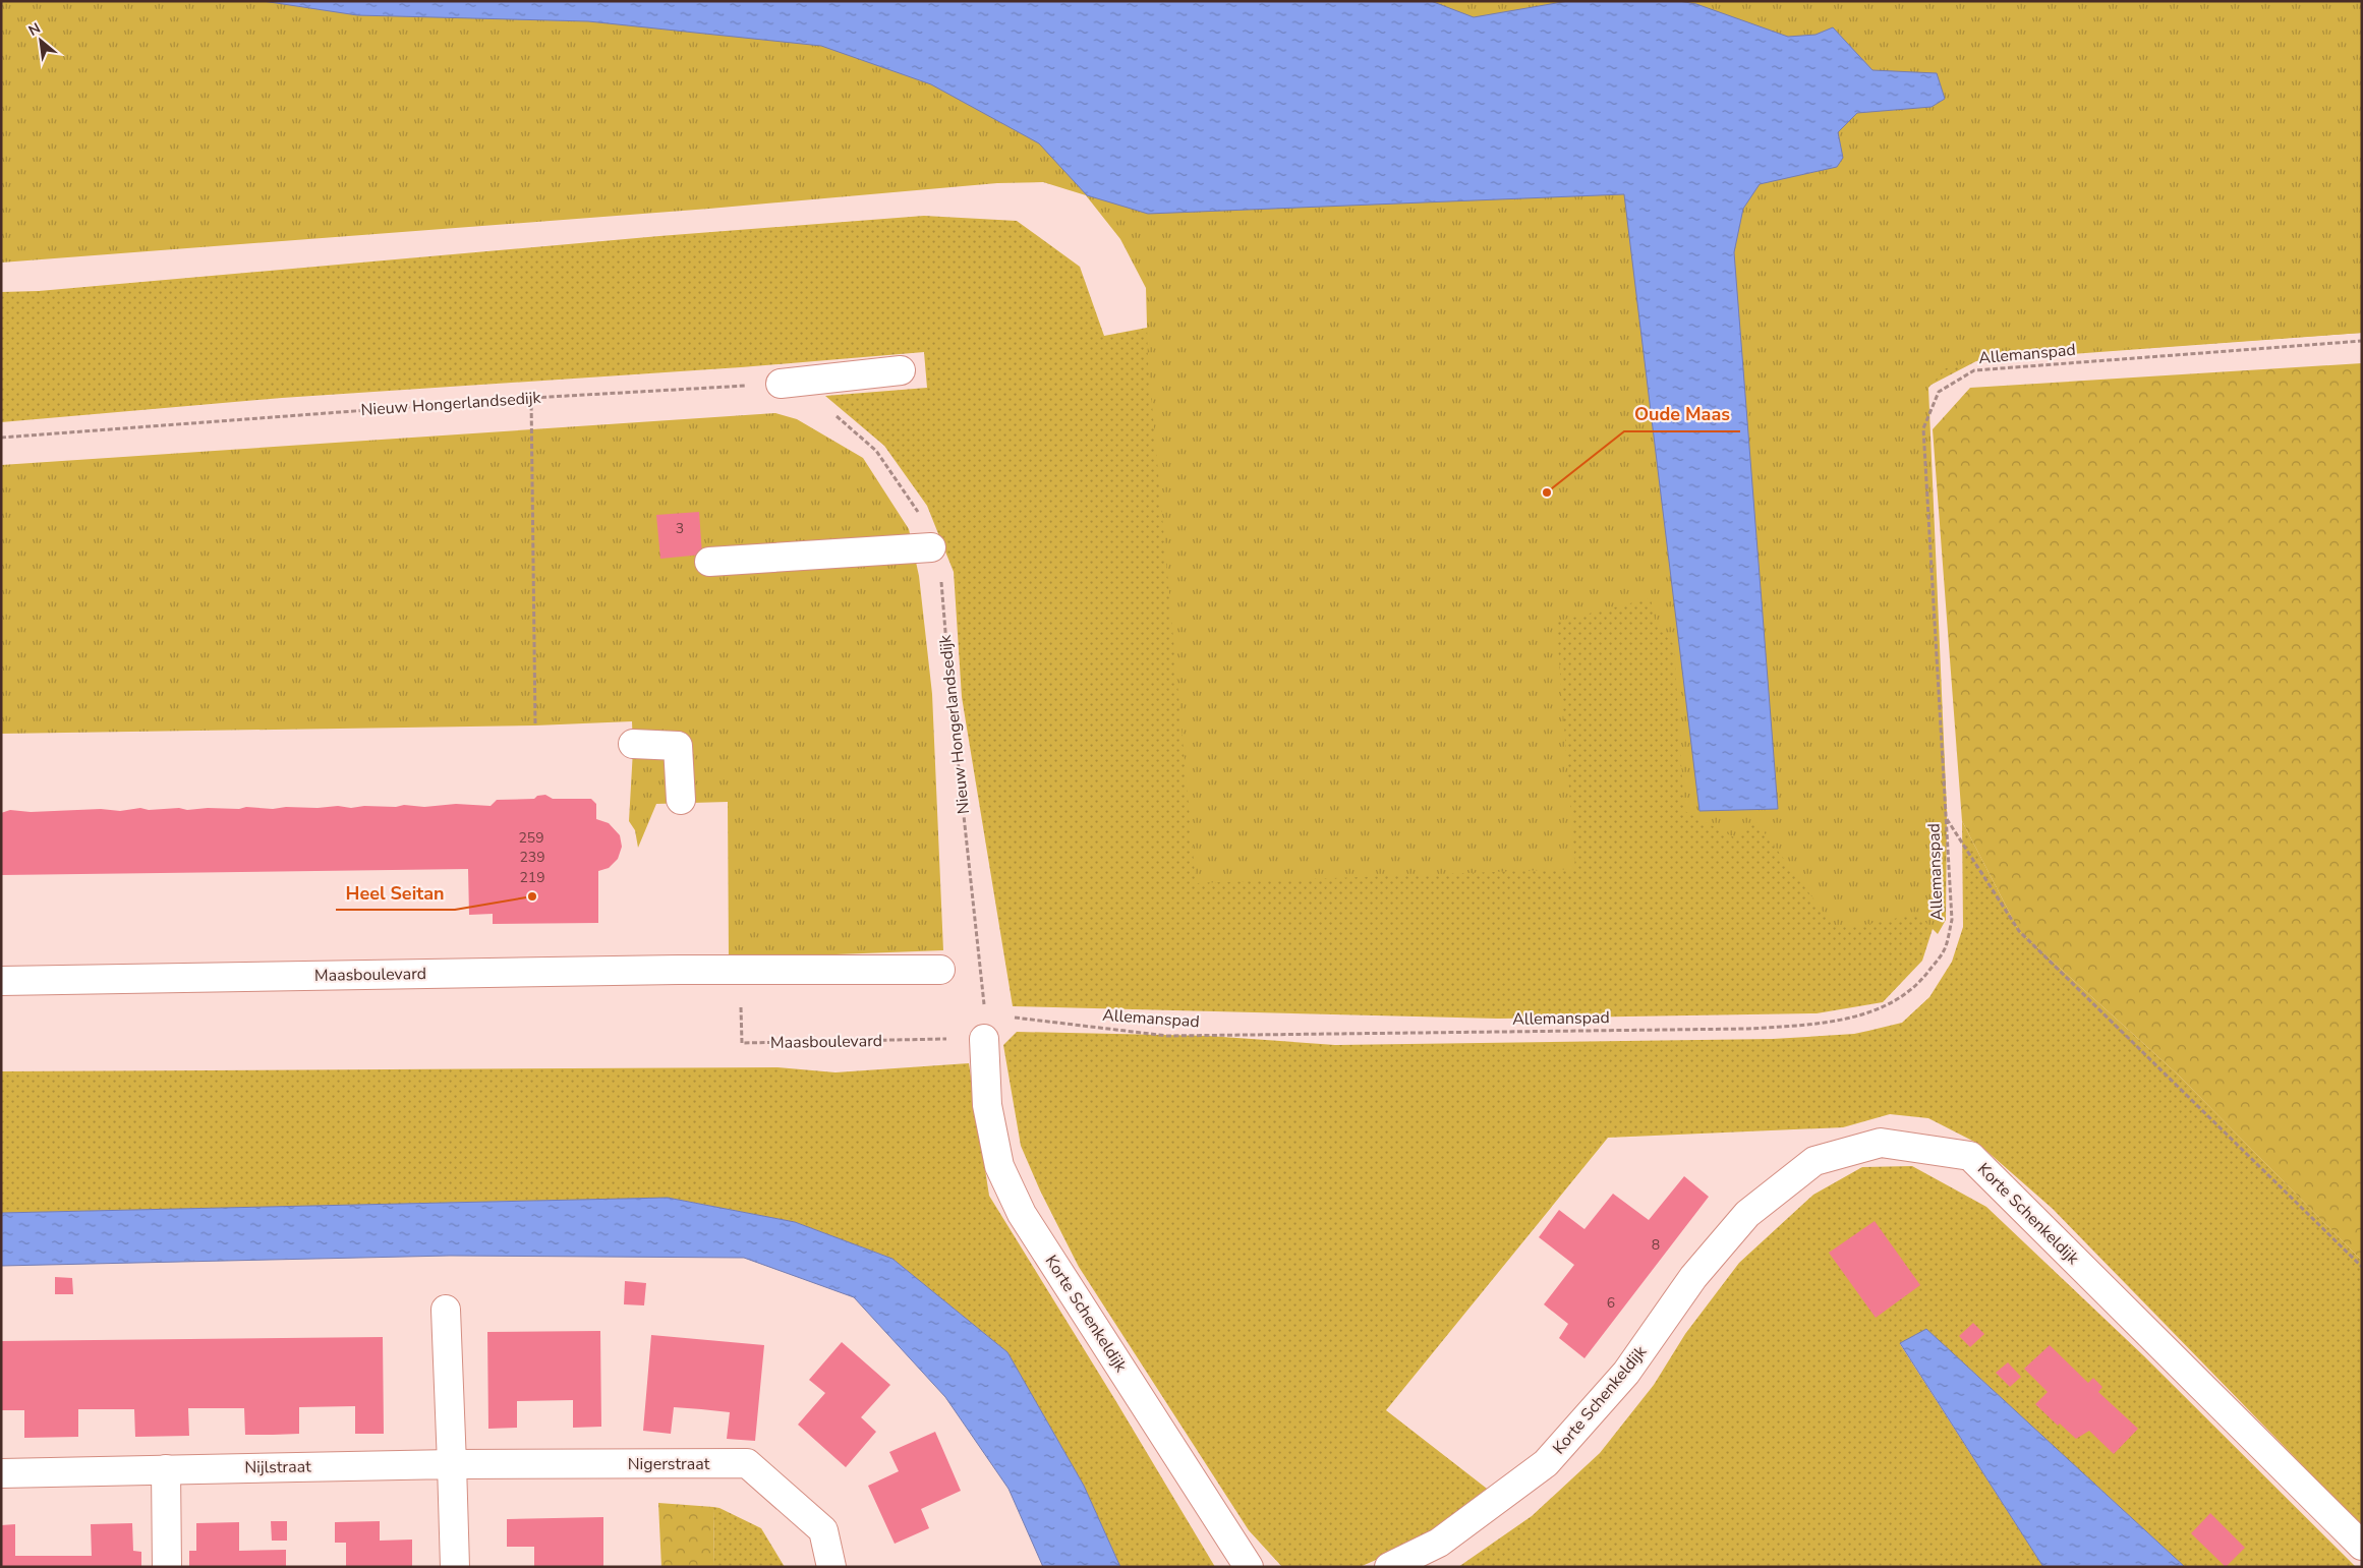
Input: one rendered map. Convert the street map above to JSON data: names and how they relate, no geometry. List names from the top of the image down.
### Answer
{
  "streets": {
    "street": [
      "Maasboulevard",
      "Korte Schenkeldijk",
      "Nigerstraat",
      "Nijlstraat"
    ],
    "path": ["Allemanspad", "Nieuw Hongerlandsedijk"]
  },
  "crossings": [
    ["Nieuw Hongerlandsedijk", "Maasboulevard"],
    ["Nieuw Hongerlandsedijk", "Korte Schenkeldijk"],
    ["Maasboulevard", "Korte Schenkeldijk"],
    ["Nigerstraat", "Nijlstraat"]
  ],
  "places": ["Oude Maas", "Heel Seitan"],
  "house_numbers": [
    "3",
    "259",
    "239",
    "219",
    "8",
    "6"
  ],
  "north": "top left"
}
